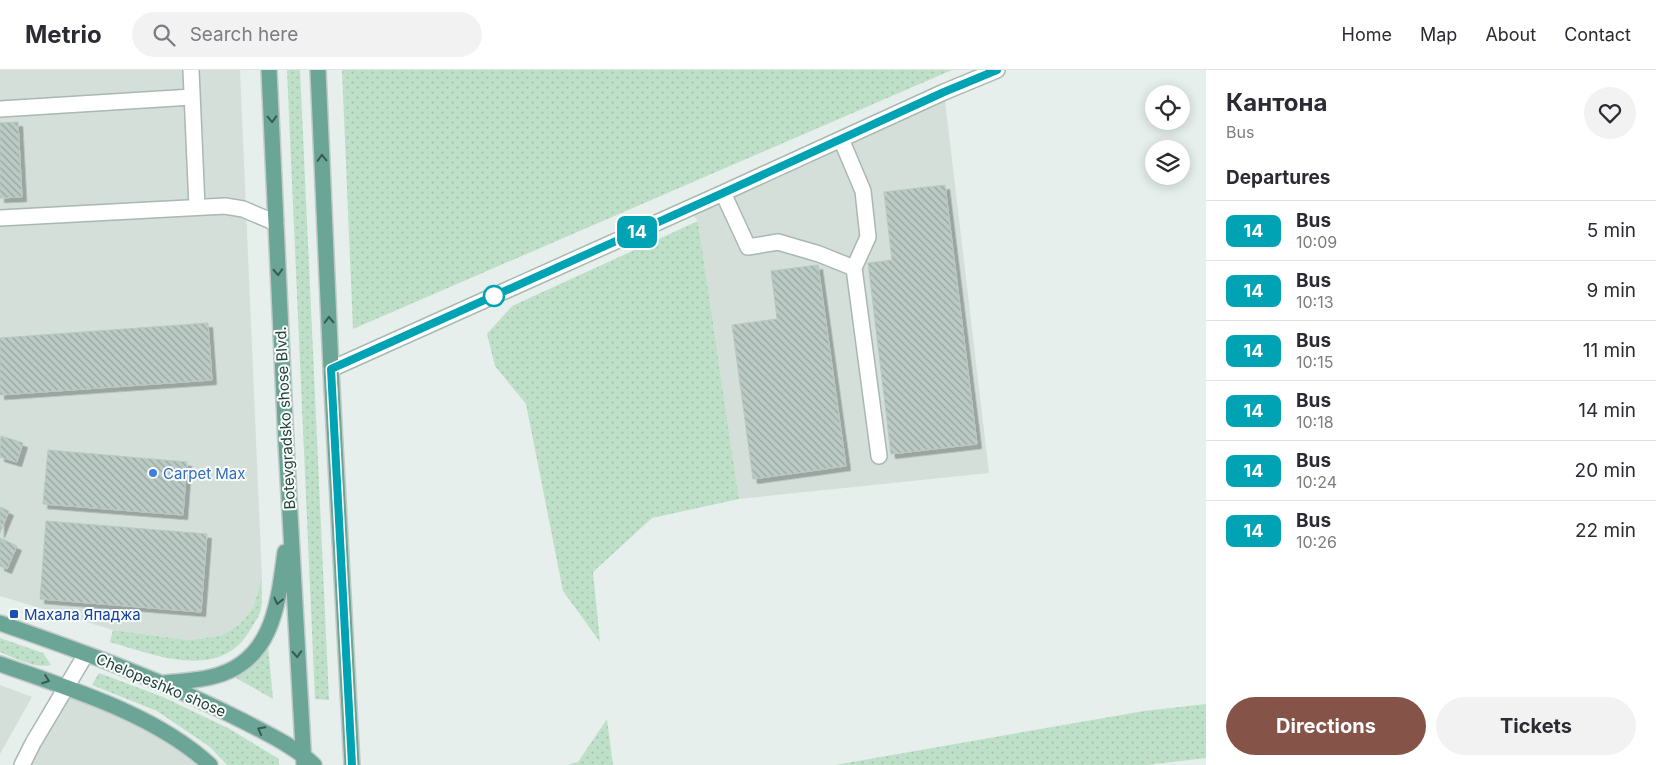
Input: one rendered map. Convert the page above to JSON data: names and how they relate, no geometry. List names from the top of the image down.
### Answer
{
  "streets": {
    "main road": ["Botevgradsko shose Blvd.", "Chelopeshko shose"]
  },
  "crossings": [
    ["Botevgradsko shose Blvd.", "Chelopeshko shose"]
  ],
  "places": {
    "other": ["Carpet Max"],
    "transit": ["Махала Япаджа"]
  },
  "lines": ["bus line 14"],
  "page": {
    "header": "Metrio",
    "search": "Search here",
    "nav": [
      "Home",
      "Map",
      "About",
      "Contact"
    ],
    "on_map": "14",
    "heading": [
      ["Кантона", "Bus"],
      "Departures"
    ],
    "list": [
      {
        "mark": "14",
        "name": "Bus",
        "note": "10:09",
        "value": "5 min"
      },
      {
        "mark": "14",
        "name": "Bus",
        "note": "10:13",
        "value": "9 min"
      },
      {
        "mark": "14",
        "name": "Bus",
        "note": "10:15",
        "value": "11 min"
      },
      {
        "mark": "14",
        "name": "Bus",
        "note": "10:18",
        "value": "14 min"
      },
      {
        "mark": "14",
        "name": "Bus",
        "note": "10:24",
        "value": "20 min"
      },
      {
        "mark": "14",
        "name": "Bus",
        "note": "10:26",
        "value": "22 min"
      }
    ],
    "buttons": ["Directions", "Tickets"]
  }
}
